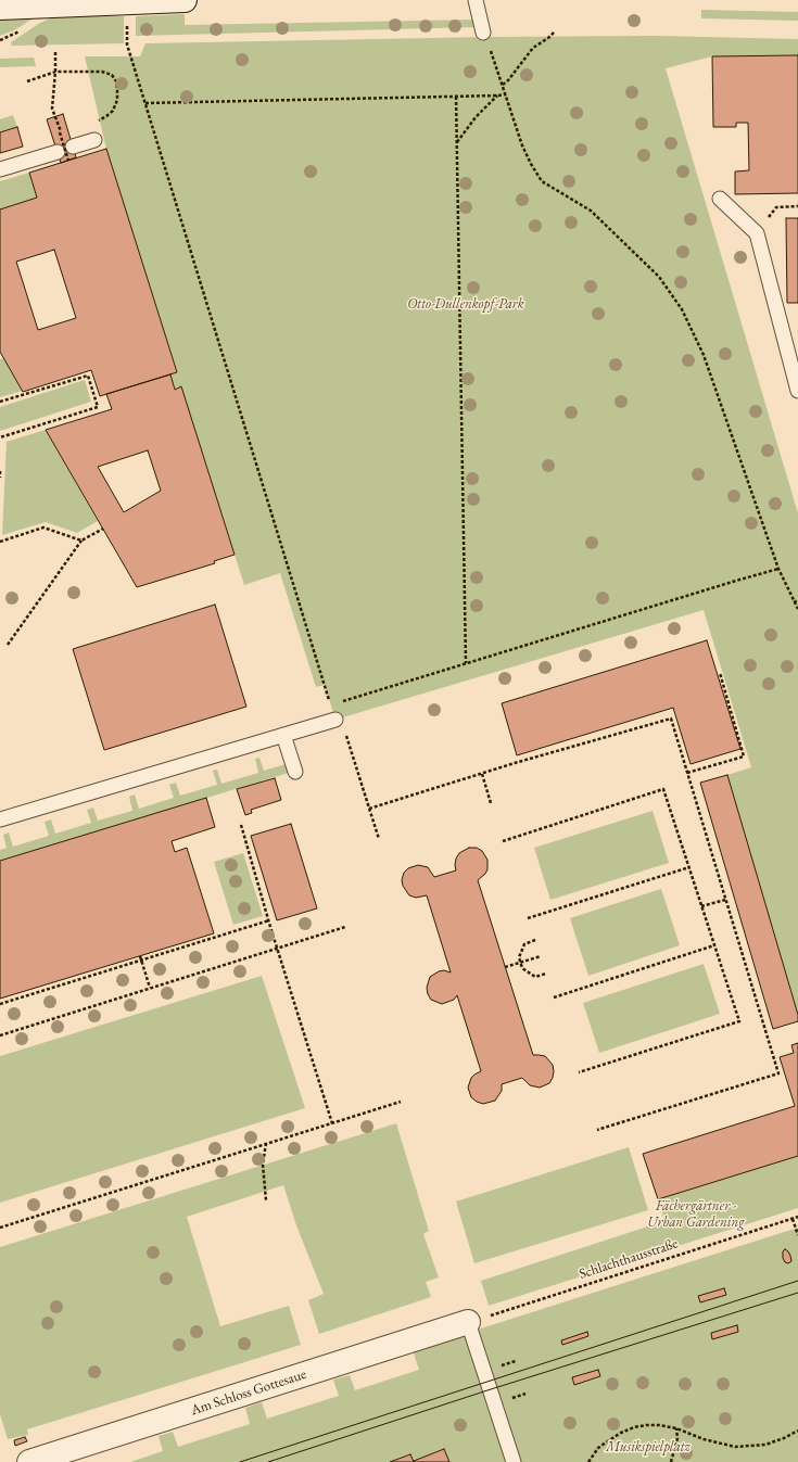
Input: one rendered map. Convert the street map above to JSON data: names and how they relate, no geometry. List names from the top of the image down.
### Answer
{
  "streets": {
    "street": ["Am Schloss Gottesaue"],
    "path": ["Schlachthausstraße"]
  },
  "parks": ["Otto-Dullenkopf-Park", "Fächergärtner - Urban Gardening", "Musikspielplatz"]
}
